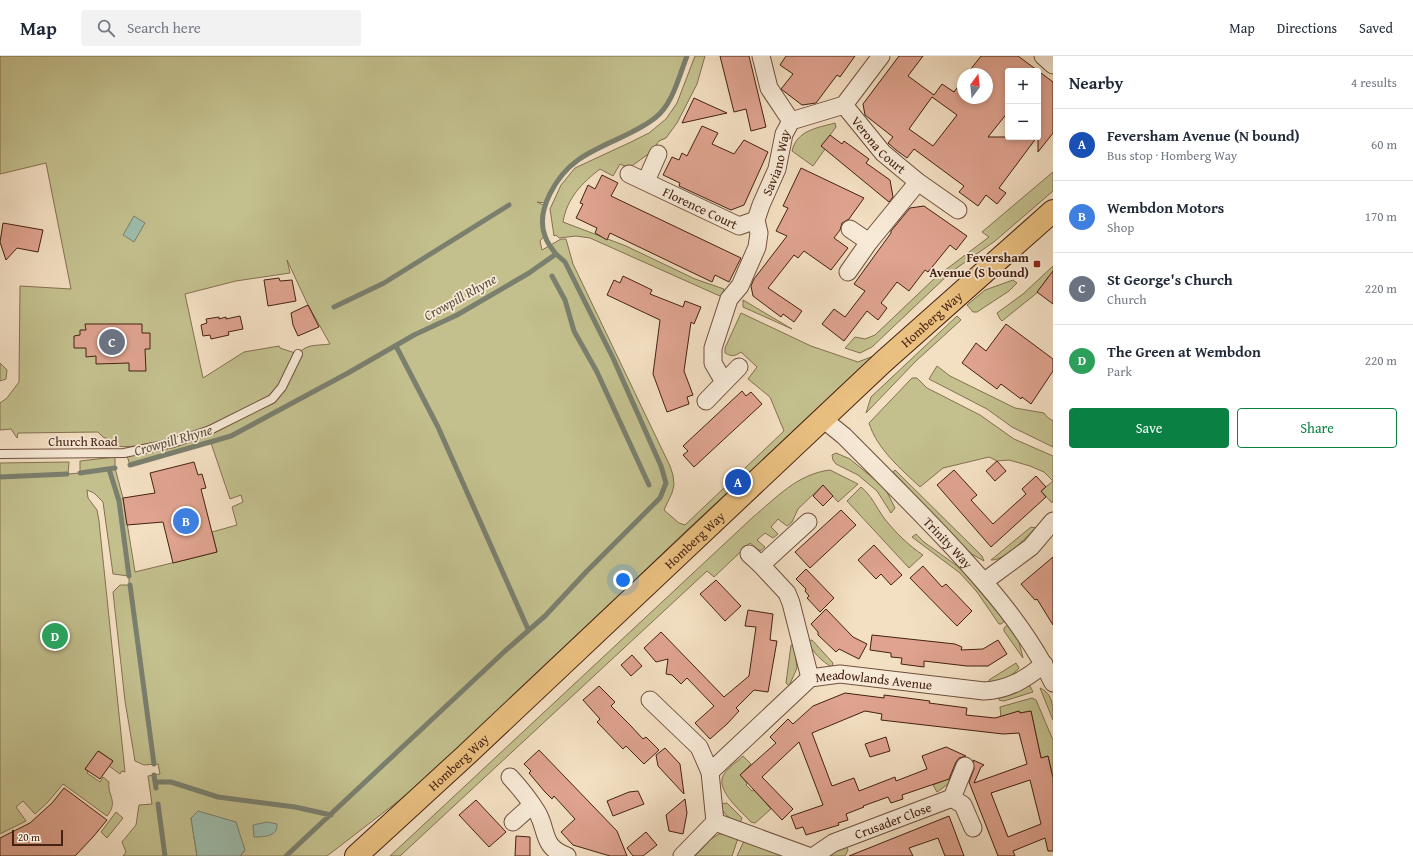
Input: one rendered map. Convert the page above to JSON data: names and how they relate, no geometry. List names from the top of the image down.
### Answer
{
  "streets": {
    "main road": ["Homberg Way"],
    "street": [
      "Verona Court",
      "Saviano Way",
      "Florence Court",
      "Trinity Way",
      "Meadowlands Avenue",
      "Crusader Close"
    ],
    "lane": ["Church Road"]
  },
  "crossings": [
    ["Verona Court", "Saviano Way"],
    ["Saviano Way", "Florence Court"],
    ["Homberg Way", "Trinity Way"],
    ["Trinity Way", "Meadowlands Avenue"]
  ],
  "water": ["Crowpill Rhyne"],
  "places": {
    "transit": ["Feversham Avenue (S bound)"]
  },
  "scale_bar": "20 m",
  "north": "top",
  "page": {
    "header": "Map",
    "search": "Search here",
    "nav": ["Map", "Directions", "Saved"],
    "heading": ["Nearby", "4 results"],
    "map_buttons": ["+", "−"],
    "list": [
      {
        "mark": "A",
        "name": "Feversham Avenue (N bound)",
        "note": "Bus stop · Homberg Way",
        "value": "60 m"
      },
      {
        "mark": "B",
        "name": "Wembdon Motors",
        "note": "Shop",
        "value": "170 m"
      },
      {
        "mark": "C",
        "name": "St George's Church",
        "note": "Church",
        "value": "220 m"
      },
      {
        "mark": "D",
        "name": "The Green at Wembdon",
        "note": "Park",
        "value": "220 m"
      }
    ],
    "pins": [
      "C",
      "A",
      "B",
      "D"
    ],
    "buttons": ["Save", "Share"],
    "scale": "20 m"
  }
}
